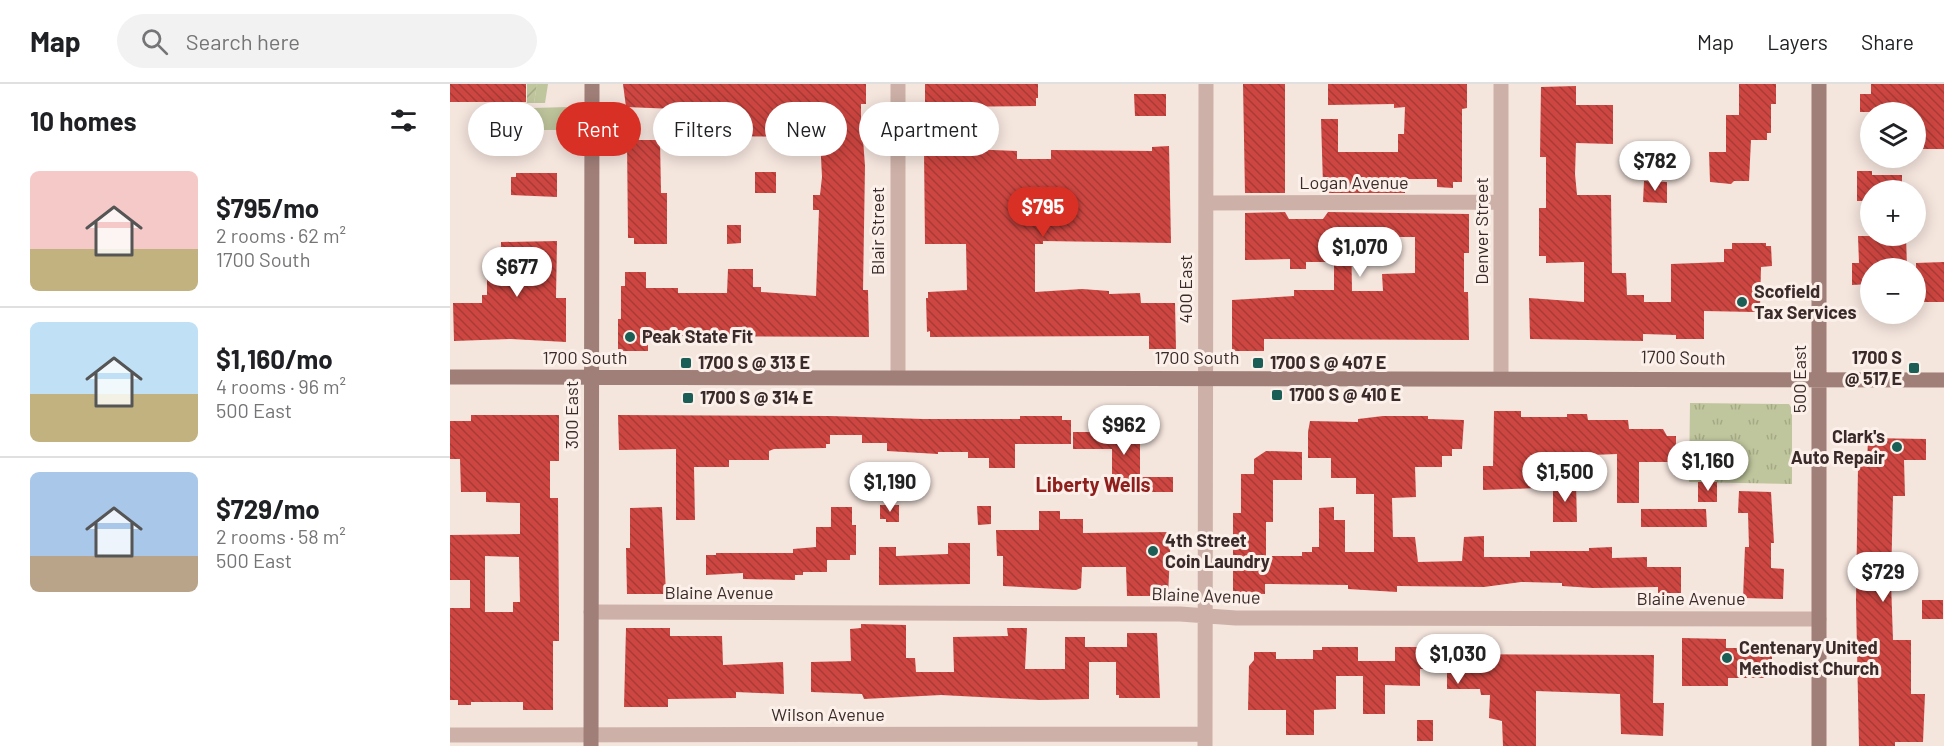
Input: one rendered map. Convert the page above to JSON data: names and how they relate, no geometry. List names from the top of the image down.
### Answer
{
  "streets": {
    "street": [
      "Logan Avenue",
      "Blair Street",
      "Denver Street",
      "400 East",
      "1700 South",
      "500 East",
      "300 East",
      "Blaine Avenue",
      "Wilson Avenue"
    ]
  },
  "crossings": [
    ["Logan Avenue", "Denver Street"],
    ["Logan Avenue", "400 East"],
    ["Blair Street", "1700 South"],
    ["Denver Street", "1700 South"],
    ["400 East", "1700 South"],
    ["400 East", "Blaine Avenue"],
    ["400 East", "Wilson Avenue"],
    ["1700 South", "500 East"],
    ["1700 South", "300 East"],
    ["500 East", "Blaine Avenue"],
    ["300 East", "Blaine Avenue"],
    ["300 East", "Wilson Avenue"]
  ],
  "districts": ["Liberty Wells"],
  "places": {
    "other": [
      "Scofield Tax Services",
      "Peak State Fit",
      "Clark's Auto Repair",
      "4th Street Coin Laundry",
      "Centenary United Methodist Church"
    ],
    "transit": [
      "1700 S @ 313 E",
      "1700 S @ 407 E",
      "1700 S @ 517 E",
      "1700 S @ 410 E",
      "1700 S @ 314 E"
    ]
  },
  "page": {
    "header": "Map",
    "search": "Search here",
    "nav": ["Map", "Layers", "Share"],
    "heading": "10 homes",
    "map_buttons": ["+", "−"],
    "chip": [
      "Buy",
      "Rent",
      "Filters",
      "New",
      "Apartment"
    ],
    "price": [
      "$782",
      "$795",
      "$1,070",
      "$677",
      "$962",
      "$1,160",
      "$1,500",
      "$1,190",
      "$729",
      "$1,030"
    ],
    "list": [
      {
        "name": "$795/mo",
        "note": "2 rooms · 62 m² · 1700 South"
      },
      {
        "name": "$1,160/mo",
        "note": "4 rooms · 96 m² · 500 East"
      },
      {
        "name": "$729/mo",
        "note": "2 rooms · 58 m² · 500 East"
      }
    ]
  }
}
